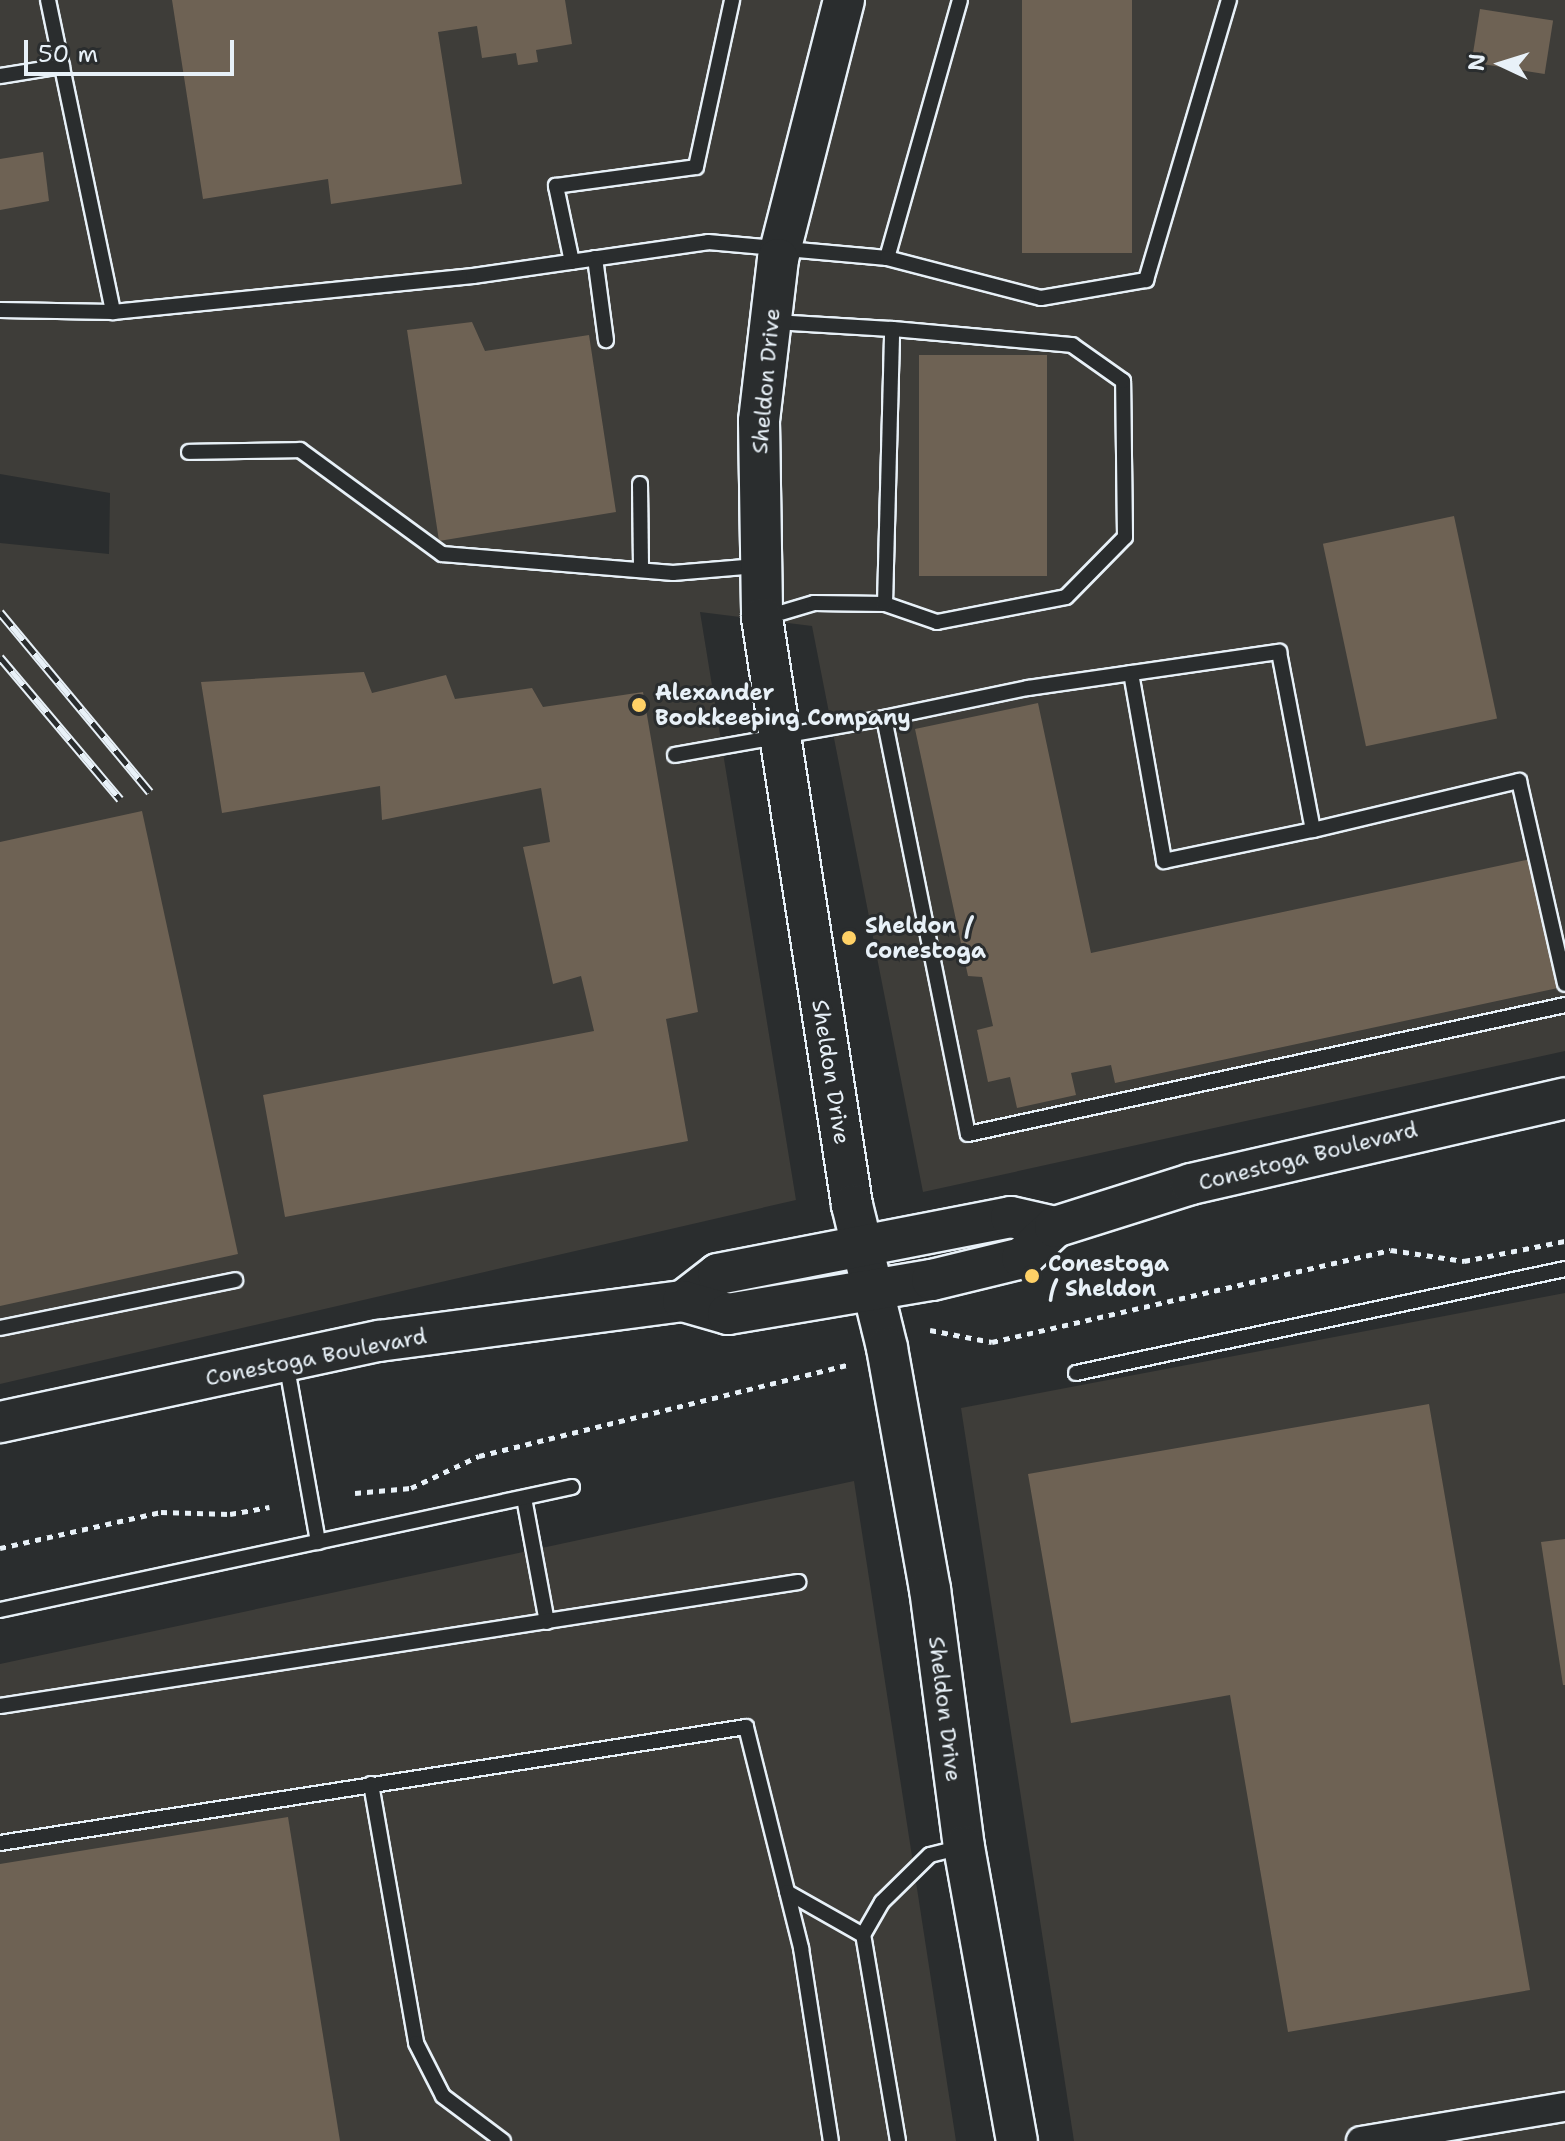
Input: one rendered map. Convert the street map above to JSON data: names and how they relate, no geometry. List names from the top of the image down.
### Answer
{
  "streets": {
    "street": ["Sheldon Drive", "Conestoga Boulevard"]
  },
  "crossings": [
    ["Sheldon Drive", "Conestoga Boulevard"]
  ],
  "places": ["Alexander Bookkeeping Company", "Sheldon / Conestoga", "Conestoga / Sheldon"],
  "scale_bar": "50 m",
  "north": "left"
}
